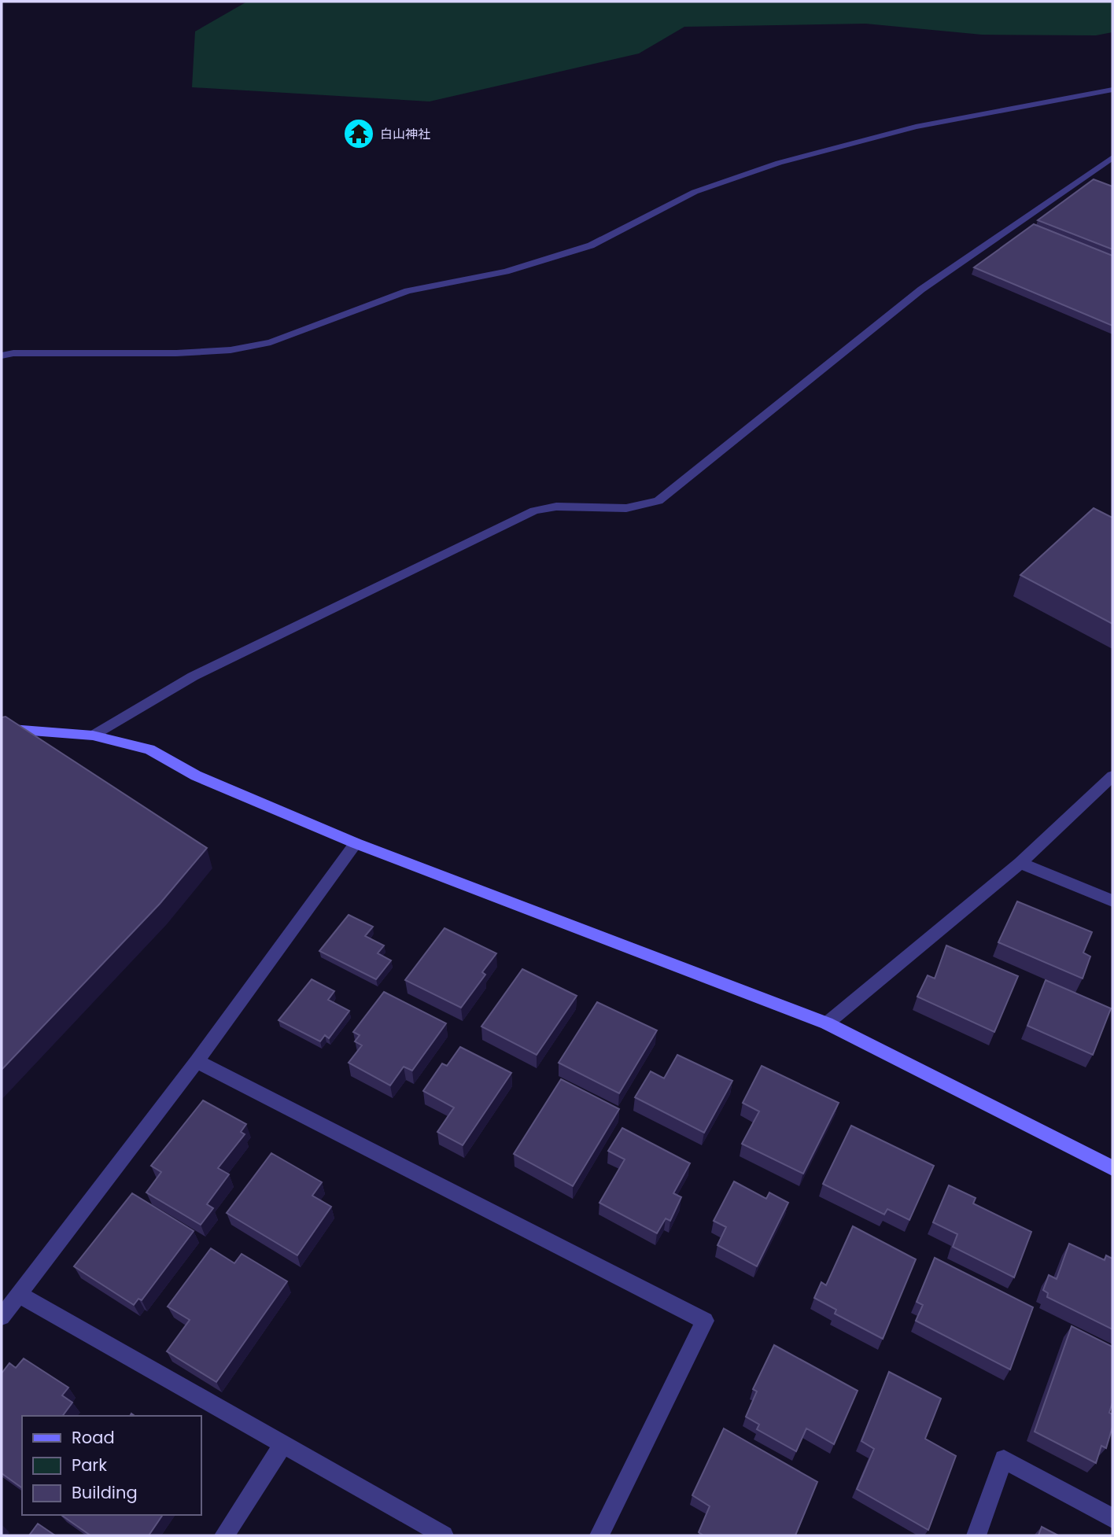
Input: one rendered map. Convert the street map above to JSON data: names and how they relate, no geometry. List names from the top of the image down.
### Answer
{
  "places": {
    "temple": ["白山神社"]
  },
  "legend": ["Road", "Park", "Building"]
}
